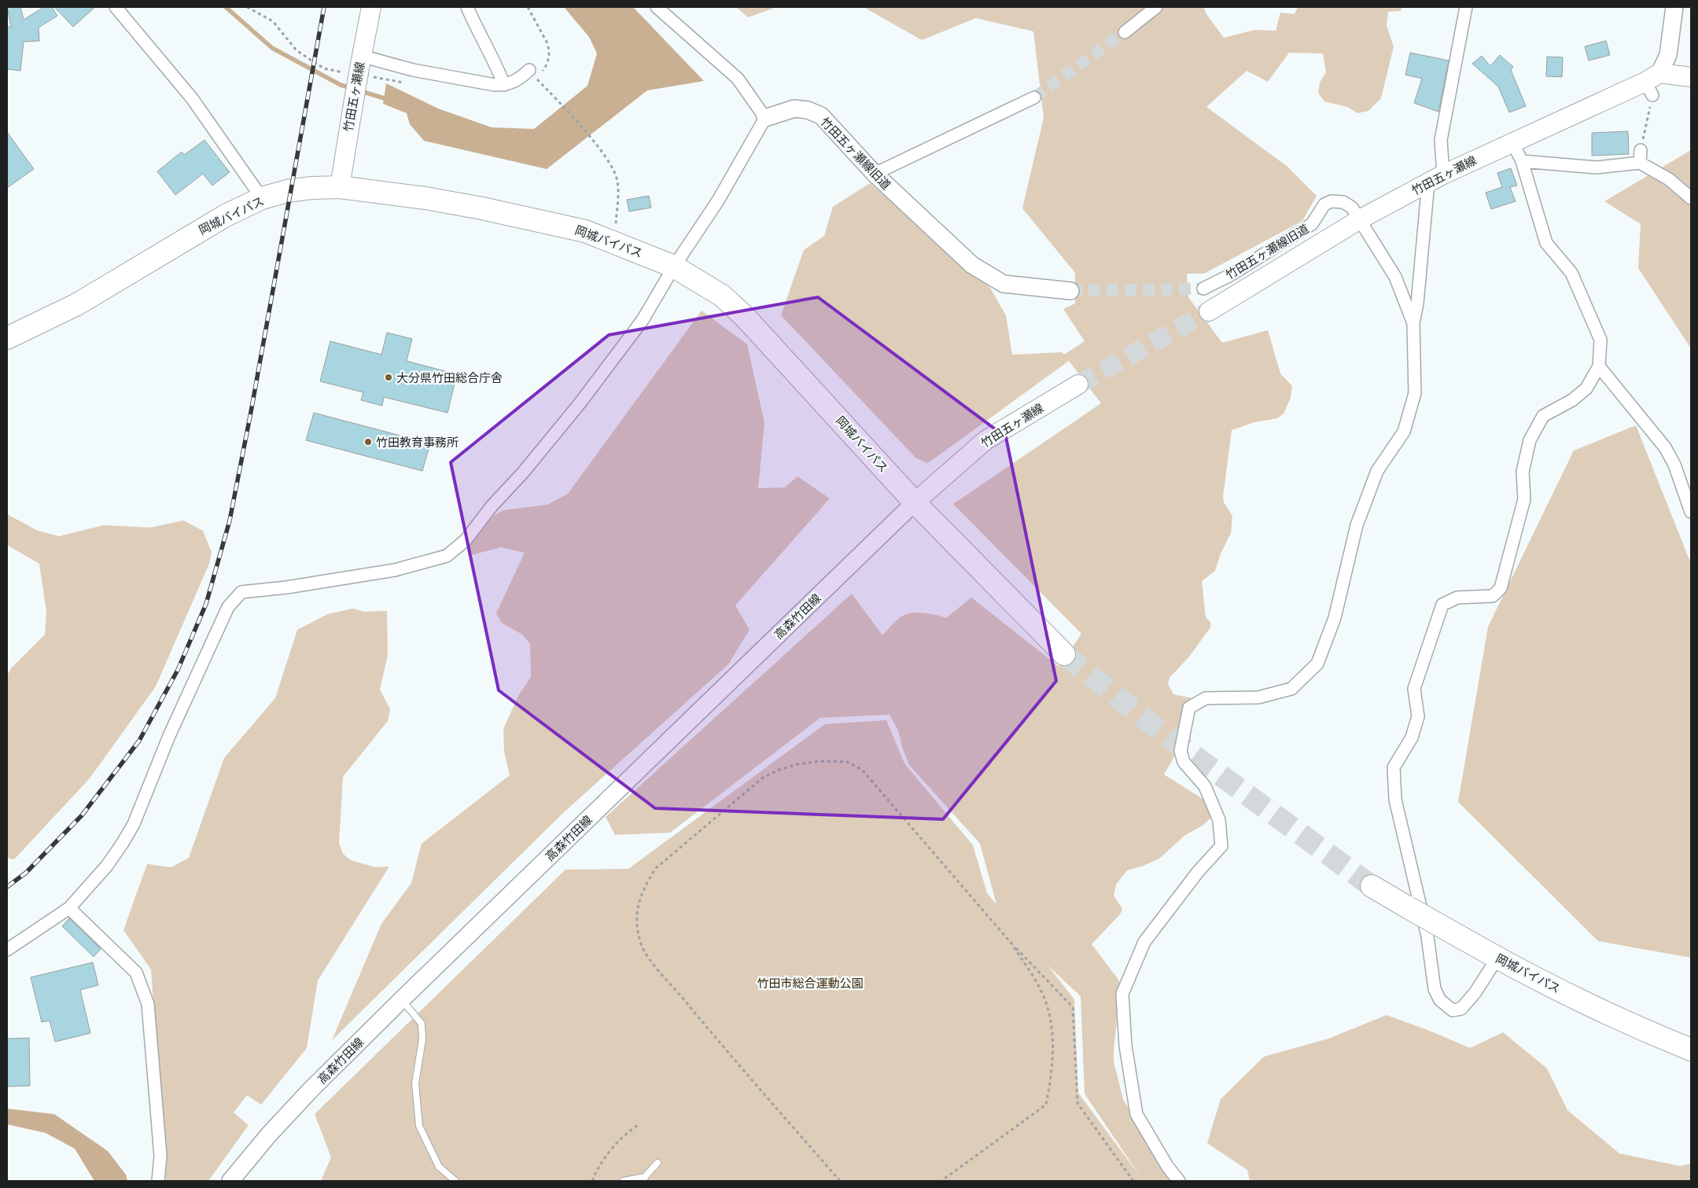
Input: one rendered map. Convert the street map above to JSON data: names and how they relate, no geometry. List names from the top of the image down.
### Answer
{
  "streets": {
    "highway": ["岡城バイパス"],
    "main road": ["竹田五ヶ瀬線", "竹田五ヶ瀬線旧道", "高森竹田線"]
  },
  "crossings": [
    ["竹田五ヶ瀬線", "竹田五ヶ瀬線旧道"],
    ["竹田五ヶ瀬線", "岡城バイパス"],
    ["竹田五ヶ瀬線", "高森竹田線"],
    ["岡城バイパス", "高森竹田線"]
  ],
  "parks": ["竹田市総合運動公園"],
  "places": ["大分県竹田総合庁舎", "竹田教育事務所"]
}
